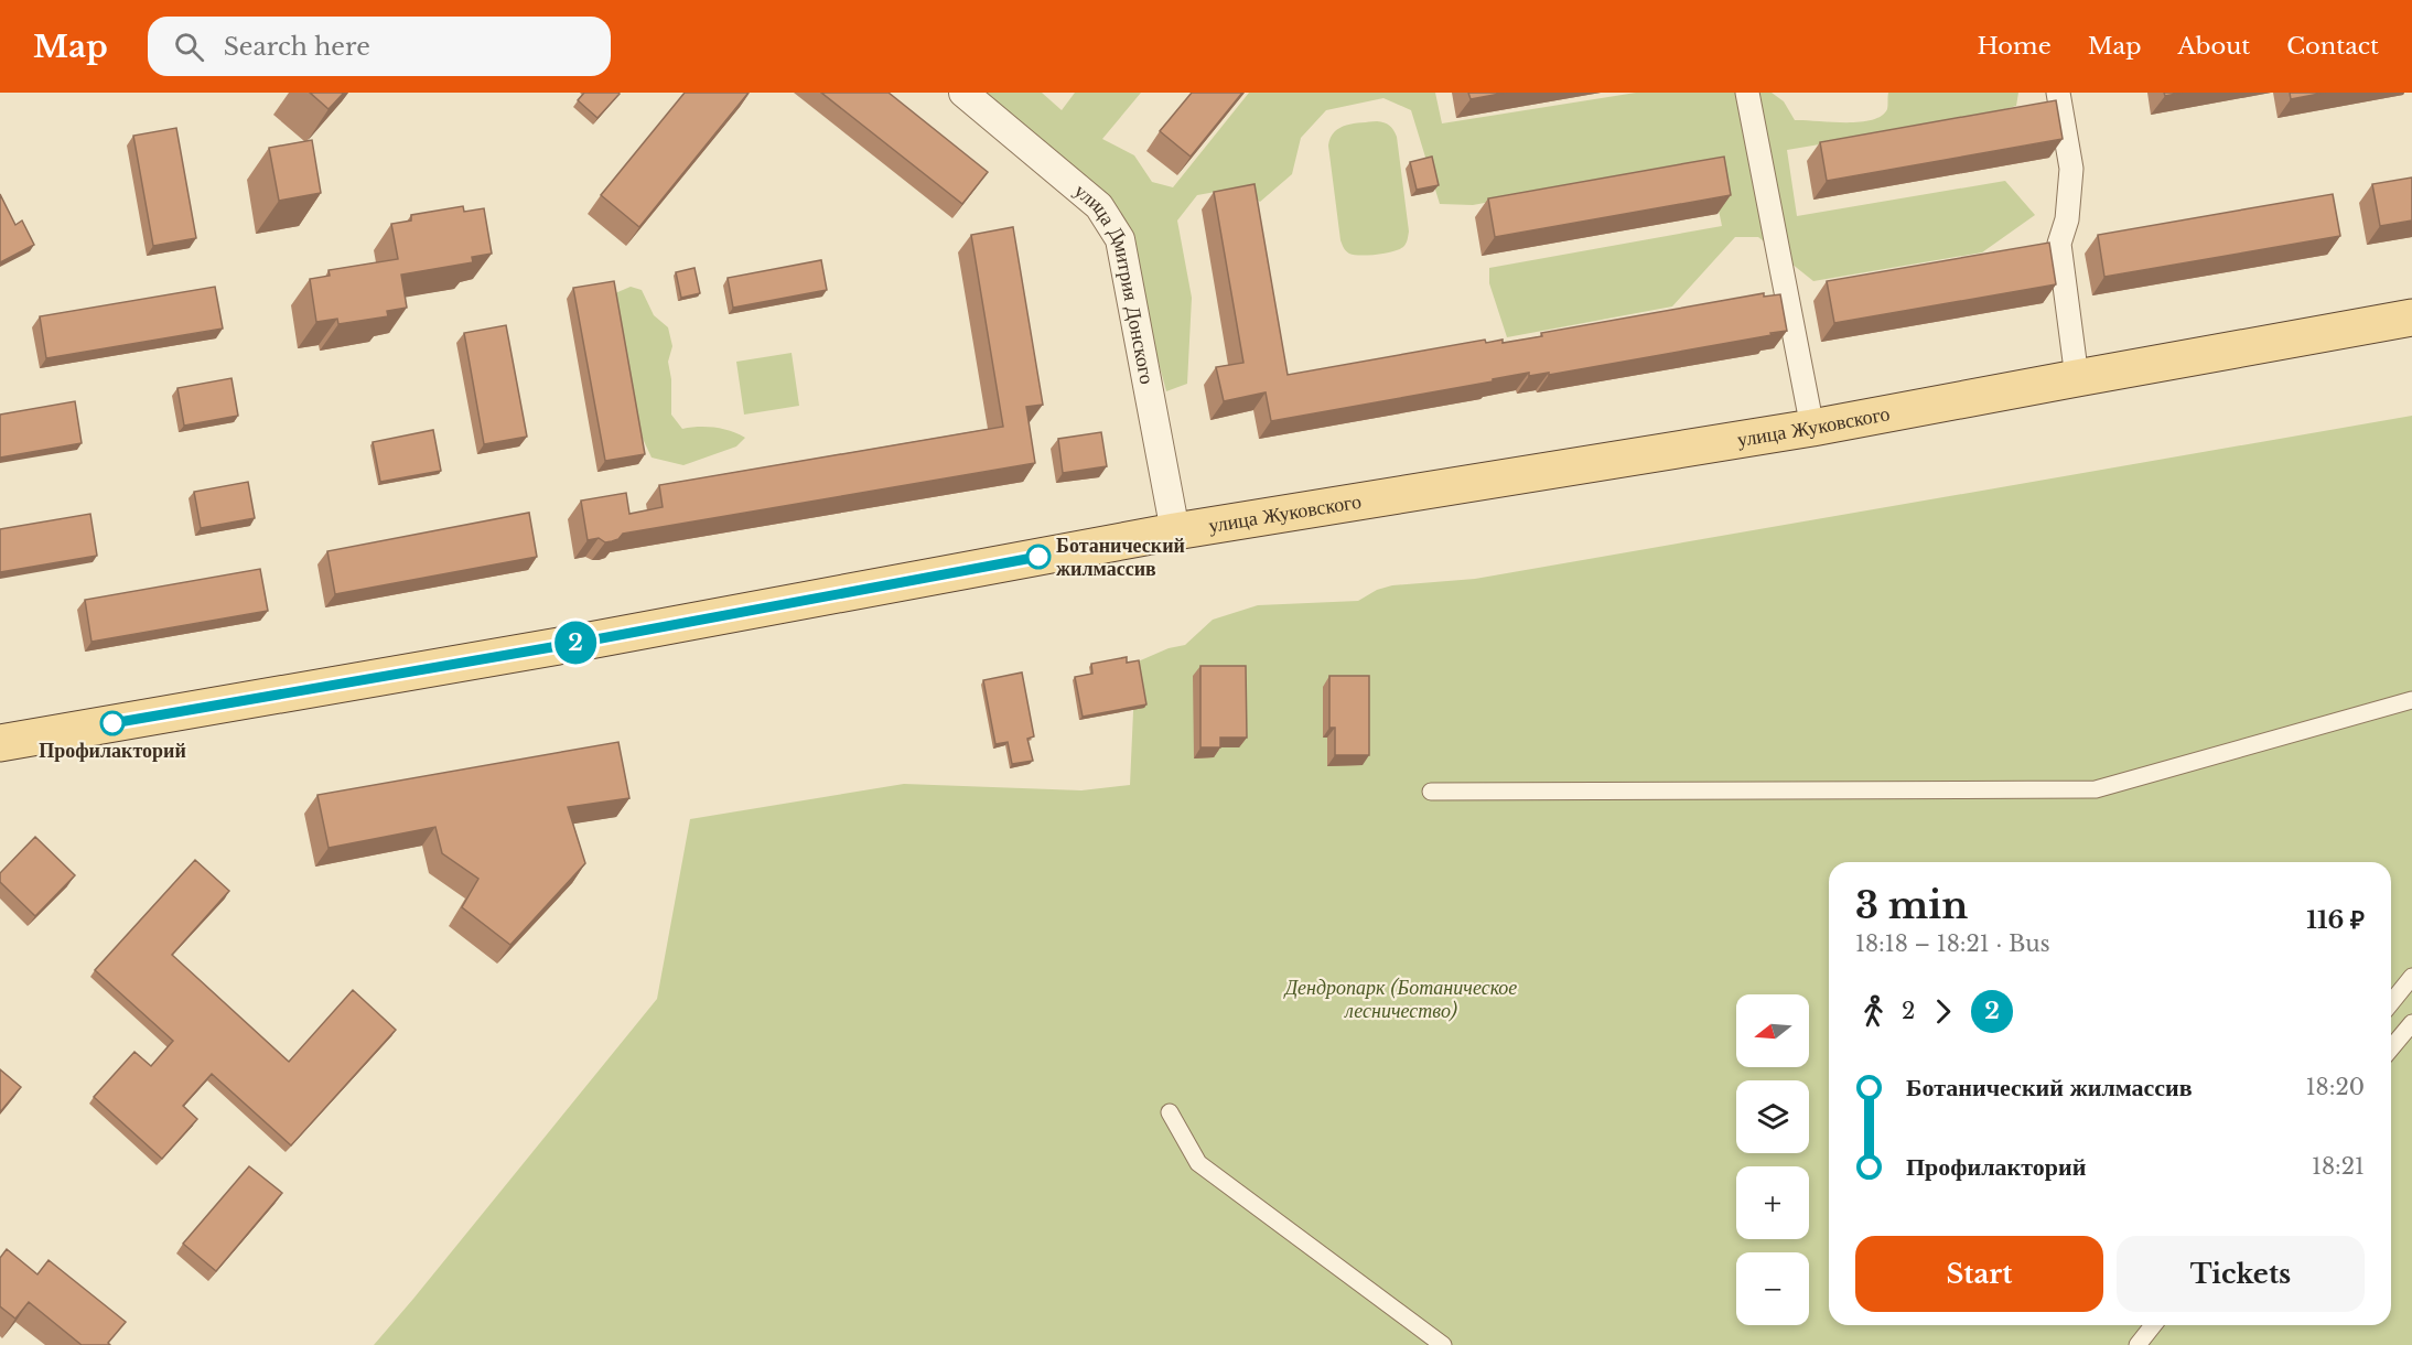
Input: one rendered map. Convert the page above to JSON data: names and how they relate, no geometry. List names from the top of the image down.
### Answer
{
  "streets": {
    "main road": ["улица Жуковского"],
    "street": ["улица Дмитрия Донского"]
  },
  "crossings": [
    ["улица Дмитрия Донского", "улица Жуковского"]
  ],
  "parks": ["Дендропарк (Ботаническое лесничество)"],
  "places": ["Ботанический жилмассив", "Профилакторий"],
  "lines": ["bus line 2"],
  "north": "left",
  "page": {
    "header": "Map",
    "search": "Search here",
    "nav": [
      "Home",
      "Map",
      "About",
      "Contact"
    ],
    "on_map": "2",
    "heading": ["3 min", "18:18 – 18:21 · Bus", "116 ₽"],
    "legs": ["2", "2"],
    "map_buttons": ["+", "−"],
    "list": [
      {
        "name": "Ботанический жилмассив",
        "value": "18:20"
      },
      {
        "name": "Профилакторий",
        "value": "18:21"
      }
    ],
    "buttons": ["Start", "Tickets"]
  }
}
